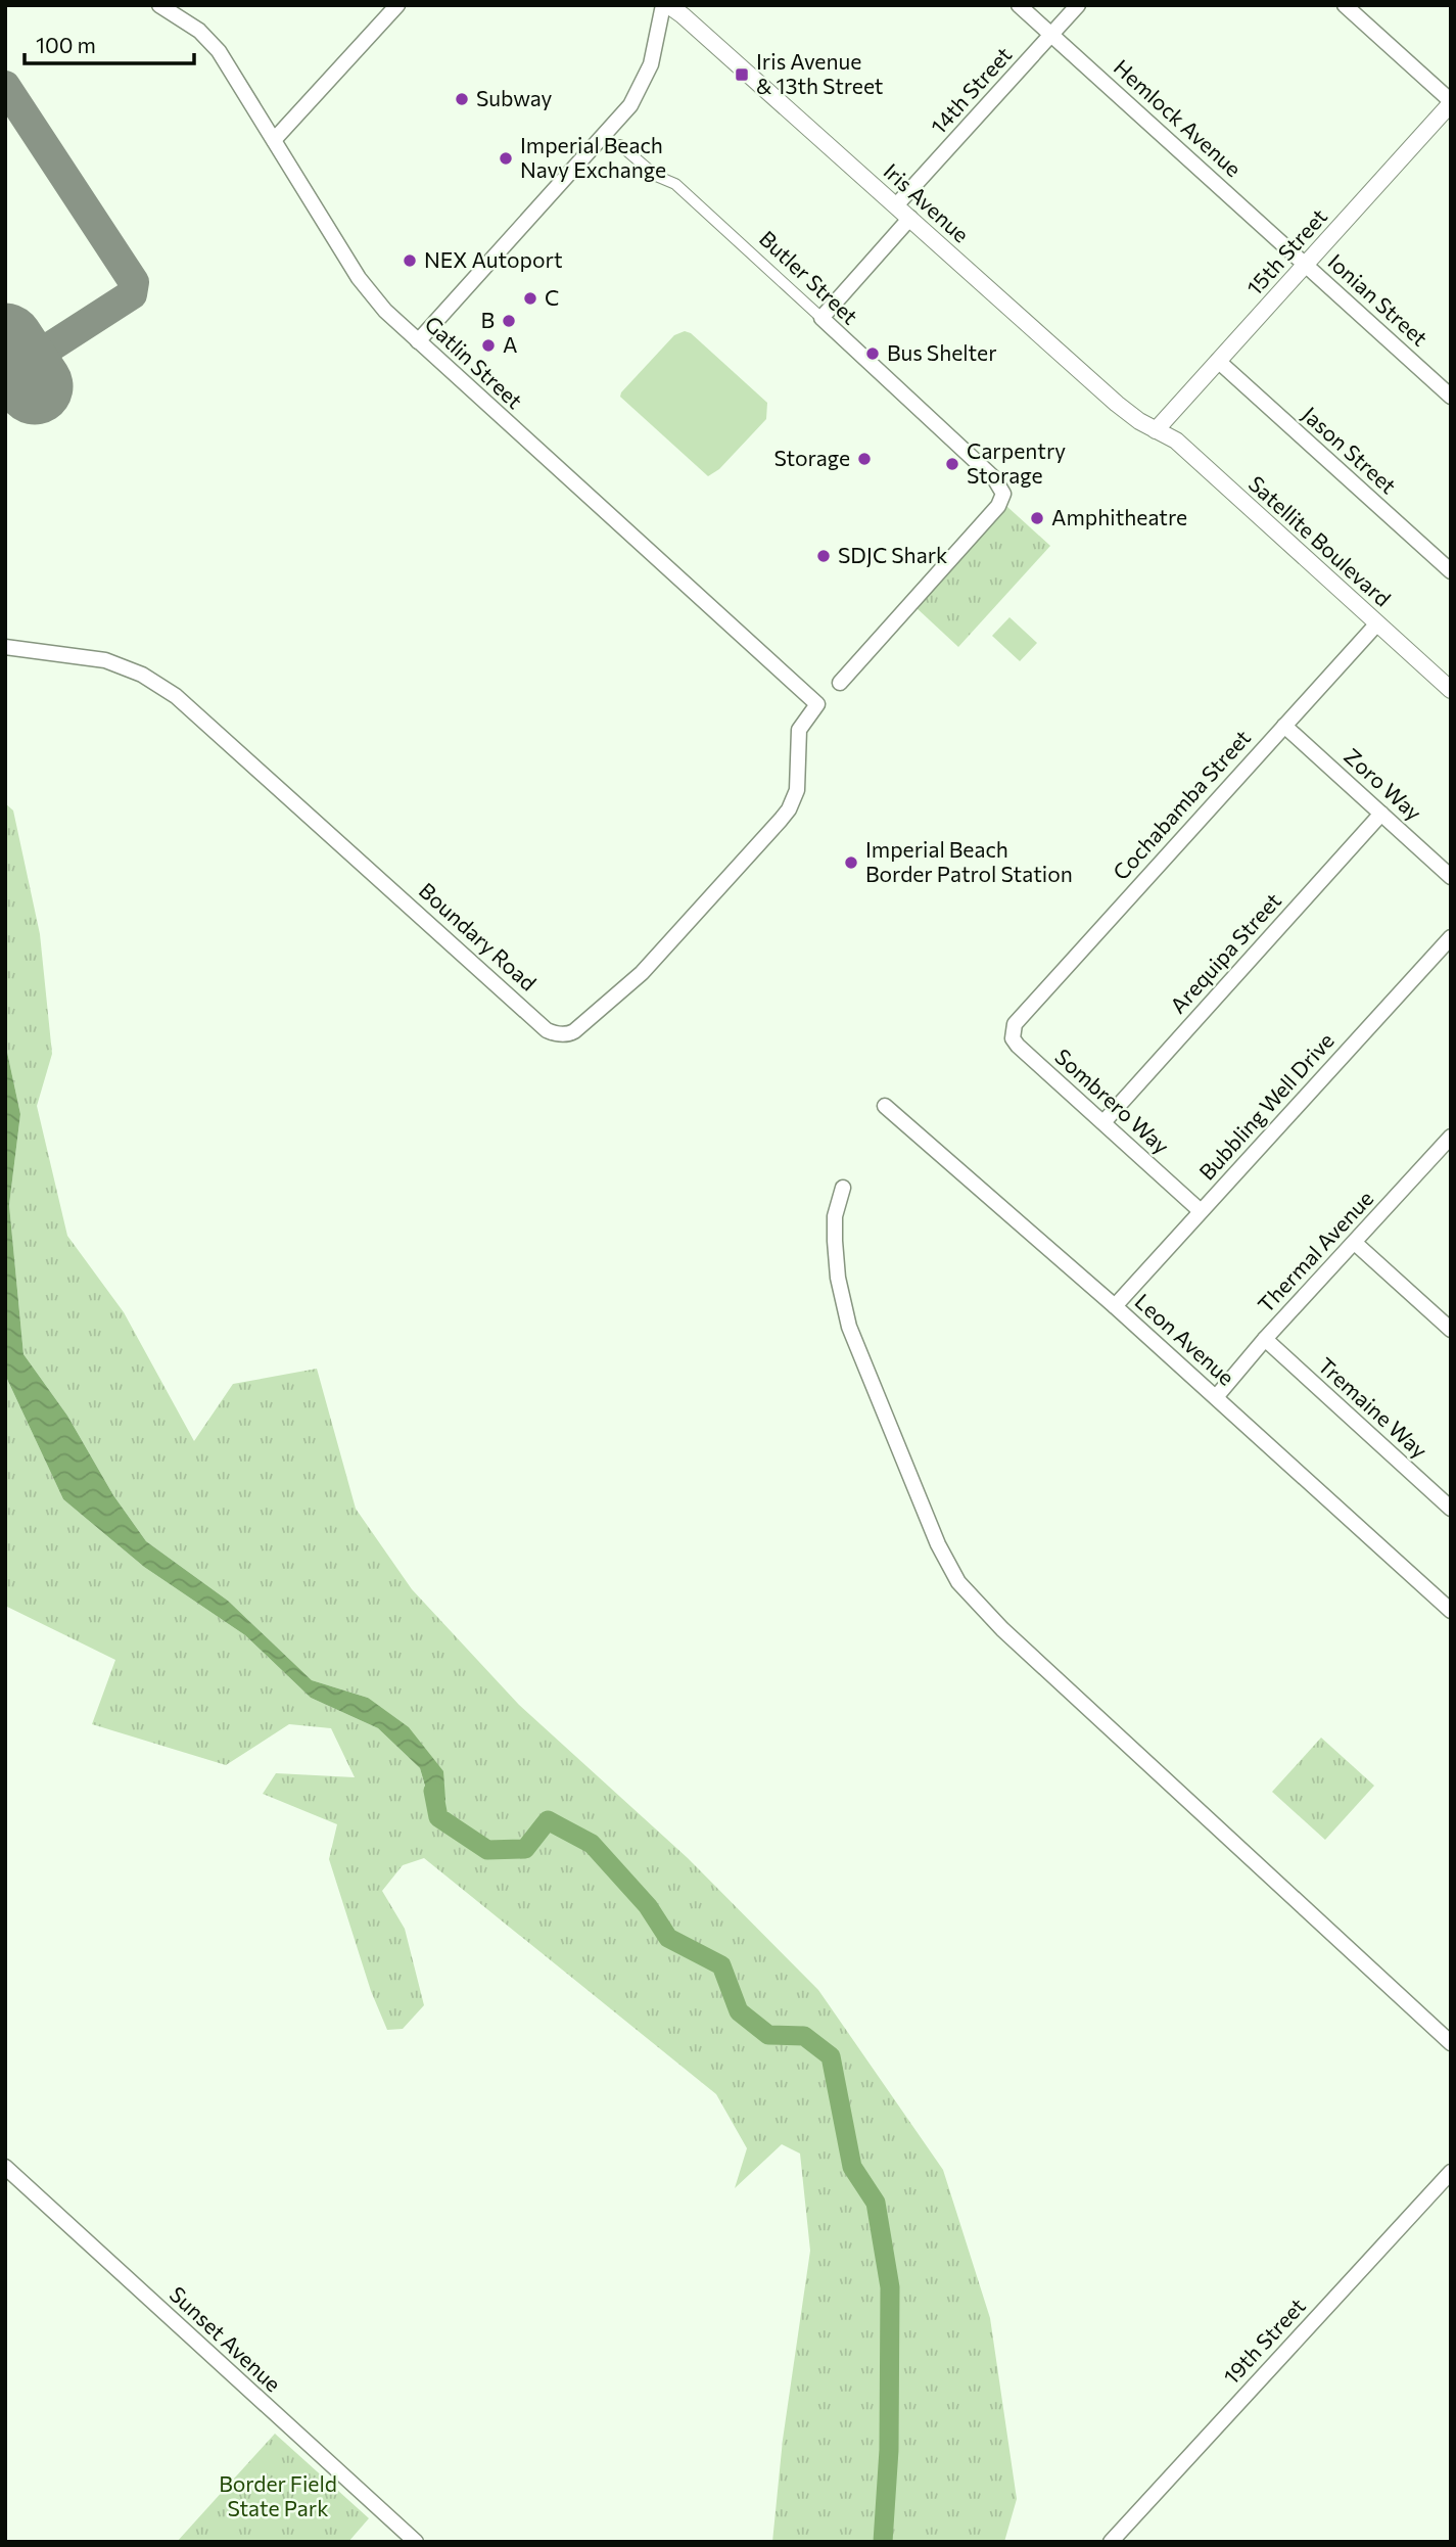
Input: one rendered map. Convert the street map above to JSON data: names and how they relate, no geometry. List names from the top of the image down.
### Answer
{
  "streets": {
    "street": [
      "14th Street",
      "Hemlock Avenue",
      "Iris Avenue",
      "15th Street",
      "Butler Street",
      "Ionian Street",
      "Gatlin Street",
      "Jason Street",
      "Satellite Boulevard",
      "Zoro Way",
      "Cochabamba Street",
      "Boundary Road",
      "Arequipa Street",
      "Sombrero Way",
      "Bubbling Well Drive",
      "Thermal Avenue",
      "Leon Avenue",
      "Tremaine Way",
      "Sunset Avenue",
      "19th Street"
    ]
  },
  "crossings": [
    ["14th Street", "Hemlock Avenue"],
    ["14th Street", "Iris Avenue"],
    ["Hemlock Avenue", "15th Street"],
    ["Hemlock Avenue", "Ionian Street"],
    ["Iris Avenue", "15th Street"],
    ["Iris Avenue", "Satellite Boulevard"],
    ["15th Street", "Ionian Street"],
    ["15th Street", "Jason Street"],
    ["15th Street", "Satellite Boulevard"],
    ["Gatlin Street", "Boundary Road"],
    ["Satellite Boulevard", "Cochabamba Street"],
    ["Zoro Way", "Cochabamba Street"],
    ["Zoro Way", "Arequipa Street"],
    ["Cochabamba Street", "Sombrero Way"],
    ["Arequipa Street", "Sombrero Way"],
    ["Sombrero Way", "Bubbling Well Drive"],
    ["Bubbling Well Drive", "Leon Avenue"],
    ["Thermal Avenue", "Leon Avenue"],
    ["Thermal Avenue", "Tremaine Way"]
  ],
  "parks": ["Border Field State Park"],
  "places": {
    "transit": ["Iris Avenue & 13th Street"],
    "other": [
      "Subway",
      "Imperial Beach Navy Exchange",
      "NEX Autoport",
      "C",
      "B",
      "A",
      "Bus Shelter",
      "Storage",
      "Carpentry Storage",
      "Amphitheatre",
      "SDJC Shark",
      "Imperial Beach Border Patrol Station"
    ]
  },
  "scale_bar": "100 m"
}
